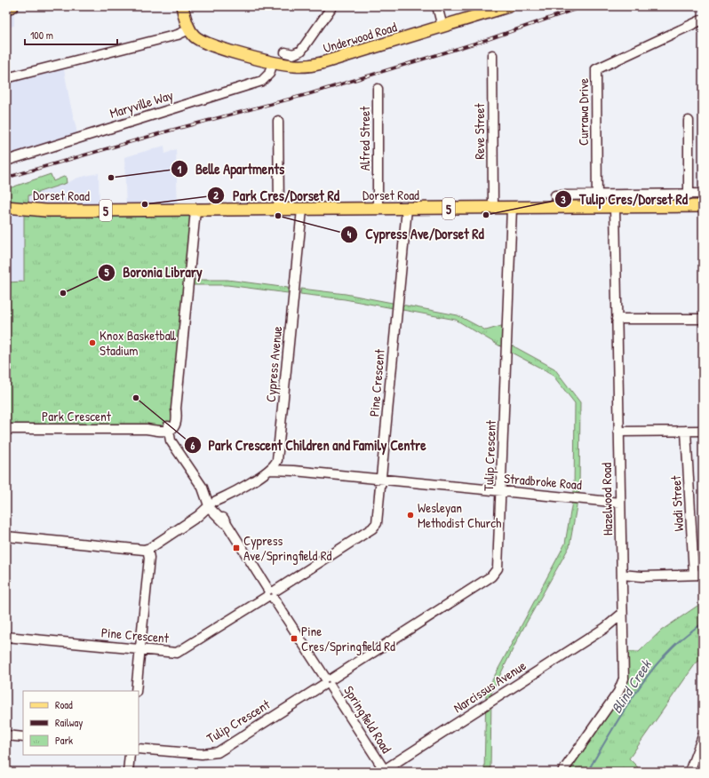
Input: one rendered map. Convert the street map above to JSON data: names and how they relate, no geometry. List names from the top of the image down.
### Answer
{
  "streets": {
    "main road": ["Underwood Road", "Dorset Road", "5"],
    "street": [
      "Maryville Way",
      "Currawa Drive",
      "Reve Street",
      "Alfred Street",
      "Cypress Avenue",
      "Pine Crescent",
      "Park Crescent",
      "Tulip Crescent",
      "Stradbroke Road",
      "Hazelwood Road",
      "Wadi Street",
      "Narcissus Avenue",
      "Springfield Road"
    ]
  },
  "crossings": [
    ["Underwood Road", "Maryville Way"],
    ["Currawa Drive", "Dorset Road"],
    ["Reve Street", "Dorset Road"],
    ["Alfred Street", "Dorset Road"],
    ["Dorset Road", "Cypress Avenue"],
    ["Dorset Road", "Pine Crescent"],
    ["Dorset Road", "Tulip Crescent"],
    ["Dorset Road", "Hazelwood Road"],
    ["Cypress Avenue", "Stradbroke Road"],
    ["Pine Crescent", "Stradbroke Road"],
    ["Pine Crescent", "Springfield Road"],
    ["Park Crescent", "Springfield Road"],
    ["Tulip Crescent", "Stradbroke Road"],
    ["Tulip Crescent", "Springfield Road"],
    ["Stradbroke Road", "Hazelwood Road"],
    ["Hazelwood Road", "Narcissus Avenue"],
    ["Narcissus Avenue", "Springfield Road"]
  ],
  "water": ["Blind Creek"],
  "places": {
    "other": [
      "Belle Apartments",
      "Park Cres/Dorset Rd",
      "Tulip Cres/Dorset Rd",
      "Cypress Ave/Dorset Rd",
      "Boronia Library",
      "Knox Basketball Stadium",
      "Park Crescent Children and Family Centre",
      "Wesleyan Methodist Church"
    ],
    "transit": ["Cypress Ave/Springfield Rd", "Pine Cres/Springfield Rd"]
  },
  "legend": ["Road", "Railway", "Park"],
  "scale_bar": "100 m"
}
